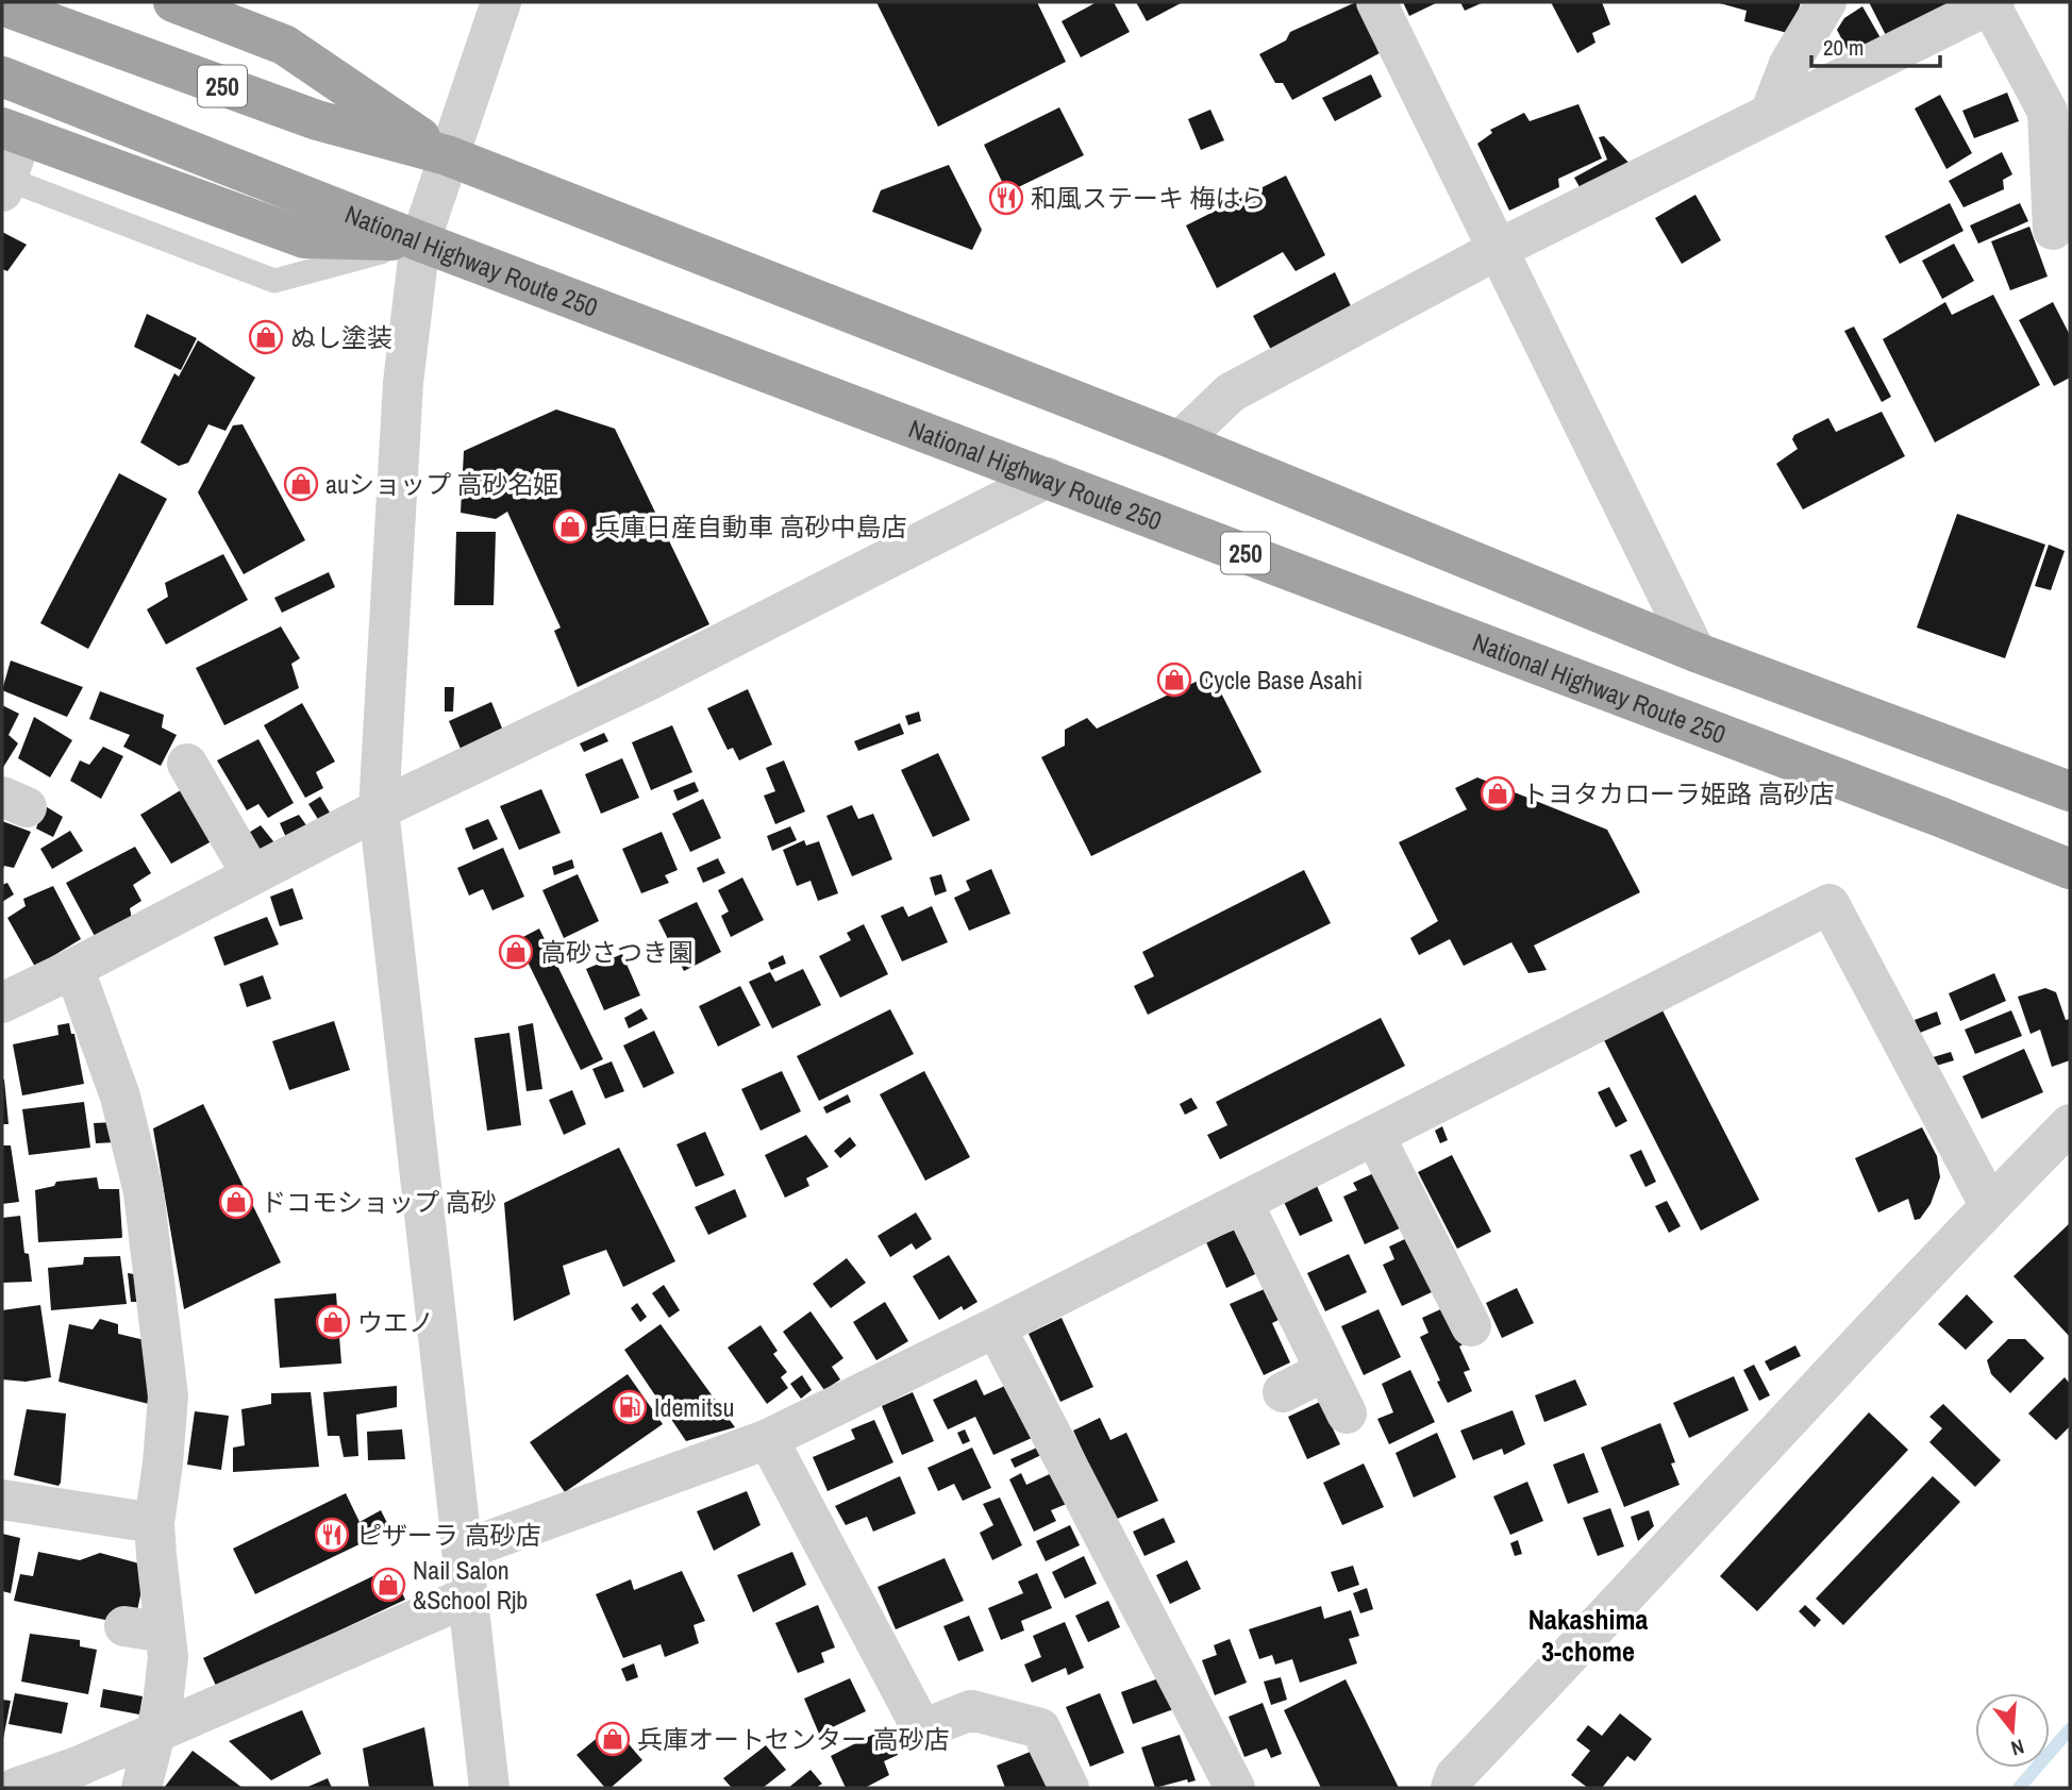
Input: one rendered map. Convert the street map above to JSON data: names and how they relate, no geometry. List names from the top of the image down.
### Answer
{
  "streets": {
    "highway": ["250", "National Highway Route 250"]
  },
  "crossings": [
    ["250", "National Highway Route 250"]
  ],
  "districts": ["Nakashima 3-chome"],
  "places": {
    "restaurant": ["和風ステーキ 梅はら", "ピザーラ 高砂店"],
    "shop": [
      "ぬし塗装",
      "auショップ 高砂名姫",
      "兵庫日産自動車 高砂中島店",
      "Cycle Base Asahi",
      "トヨタカローラ姫路 高砂店",
      "高砂さつき園",
      "ドコモショップ 高砂",
      "ウエノ",
      "Nail Salon &School Rjb",
      "兵庫オートセンター 高砂店"
    ],
    "fuel station": ["Idemitsu"]
  },
  "scale_bar": "20 m",
  "north": "bottom"
}
